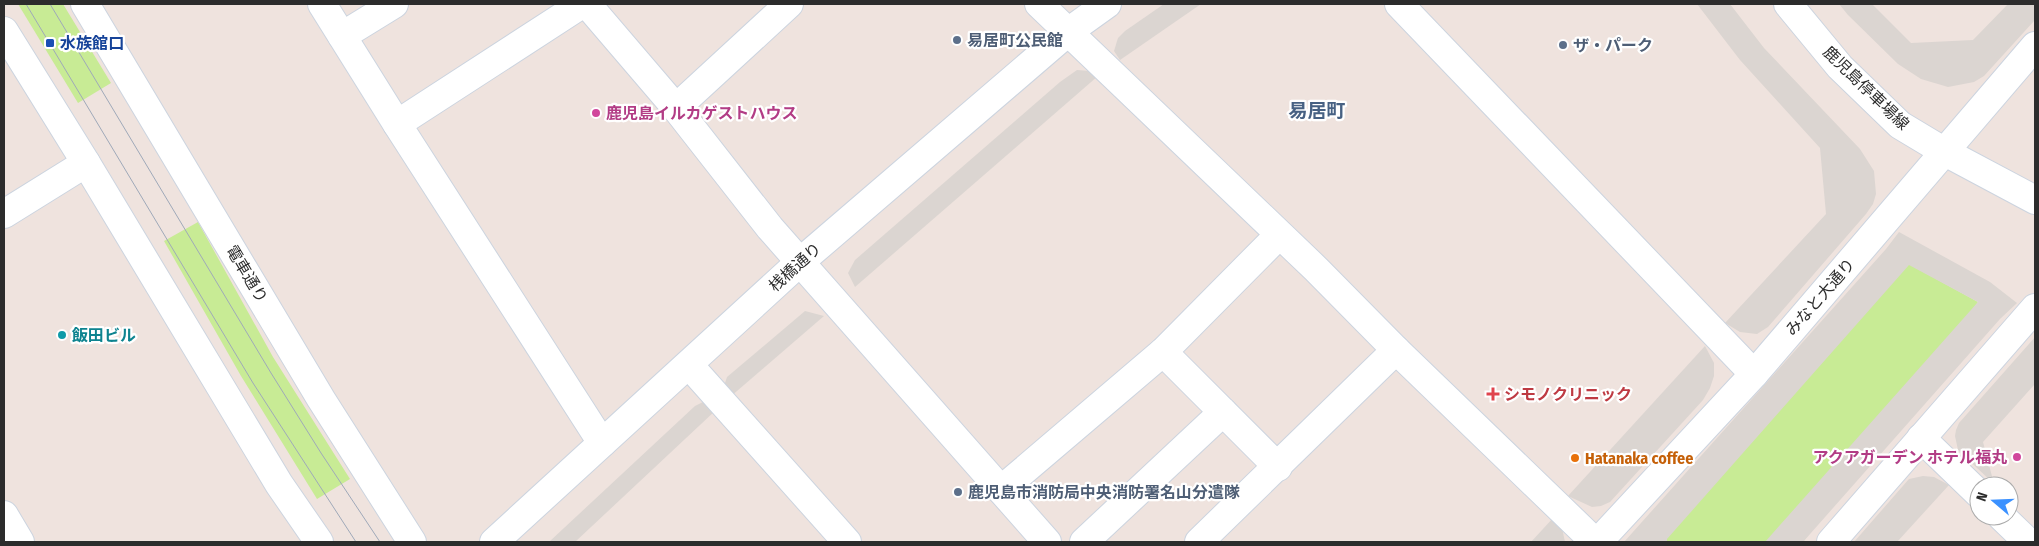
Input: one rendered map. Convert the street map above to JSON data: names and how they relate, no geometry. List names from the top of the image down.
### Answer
{
  "streets": {
    "street": [
      "鹿児島停車場線",
      "桟橋通り",
      "電車通り",
      "みなと大通り"
    ]
  },
  "crossings": [
    ["鹿児島停車場線", "みなと大通り"]
  ],
  "districts": ["易居町"],
  "places": {
    "other": [
      "易居町公民館",
      "ザ・パーク",
      "鹿児島イルカゲストハウス",
      "飯田ビル",
      "アクアガーデン ホテル福丸",
      "Hatanaka coffee",
      "鹿児島市消防局中央消防署名山分遣隊"
    ],
    "transit": ["水族館口"],
    "health": ["シモノクリニック"]
  },
  "north": "left"
}
